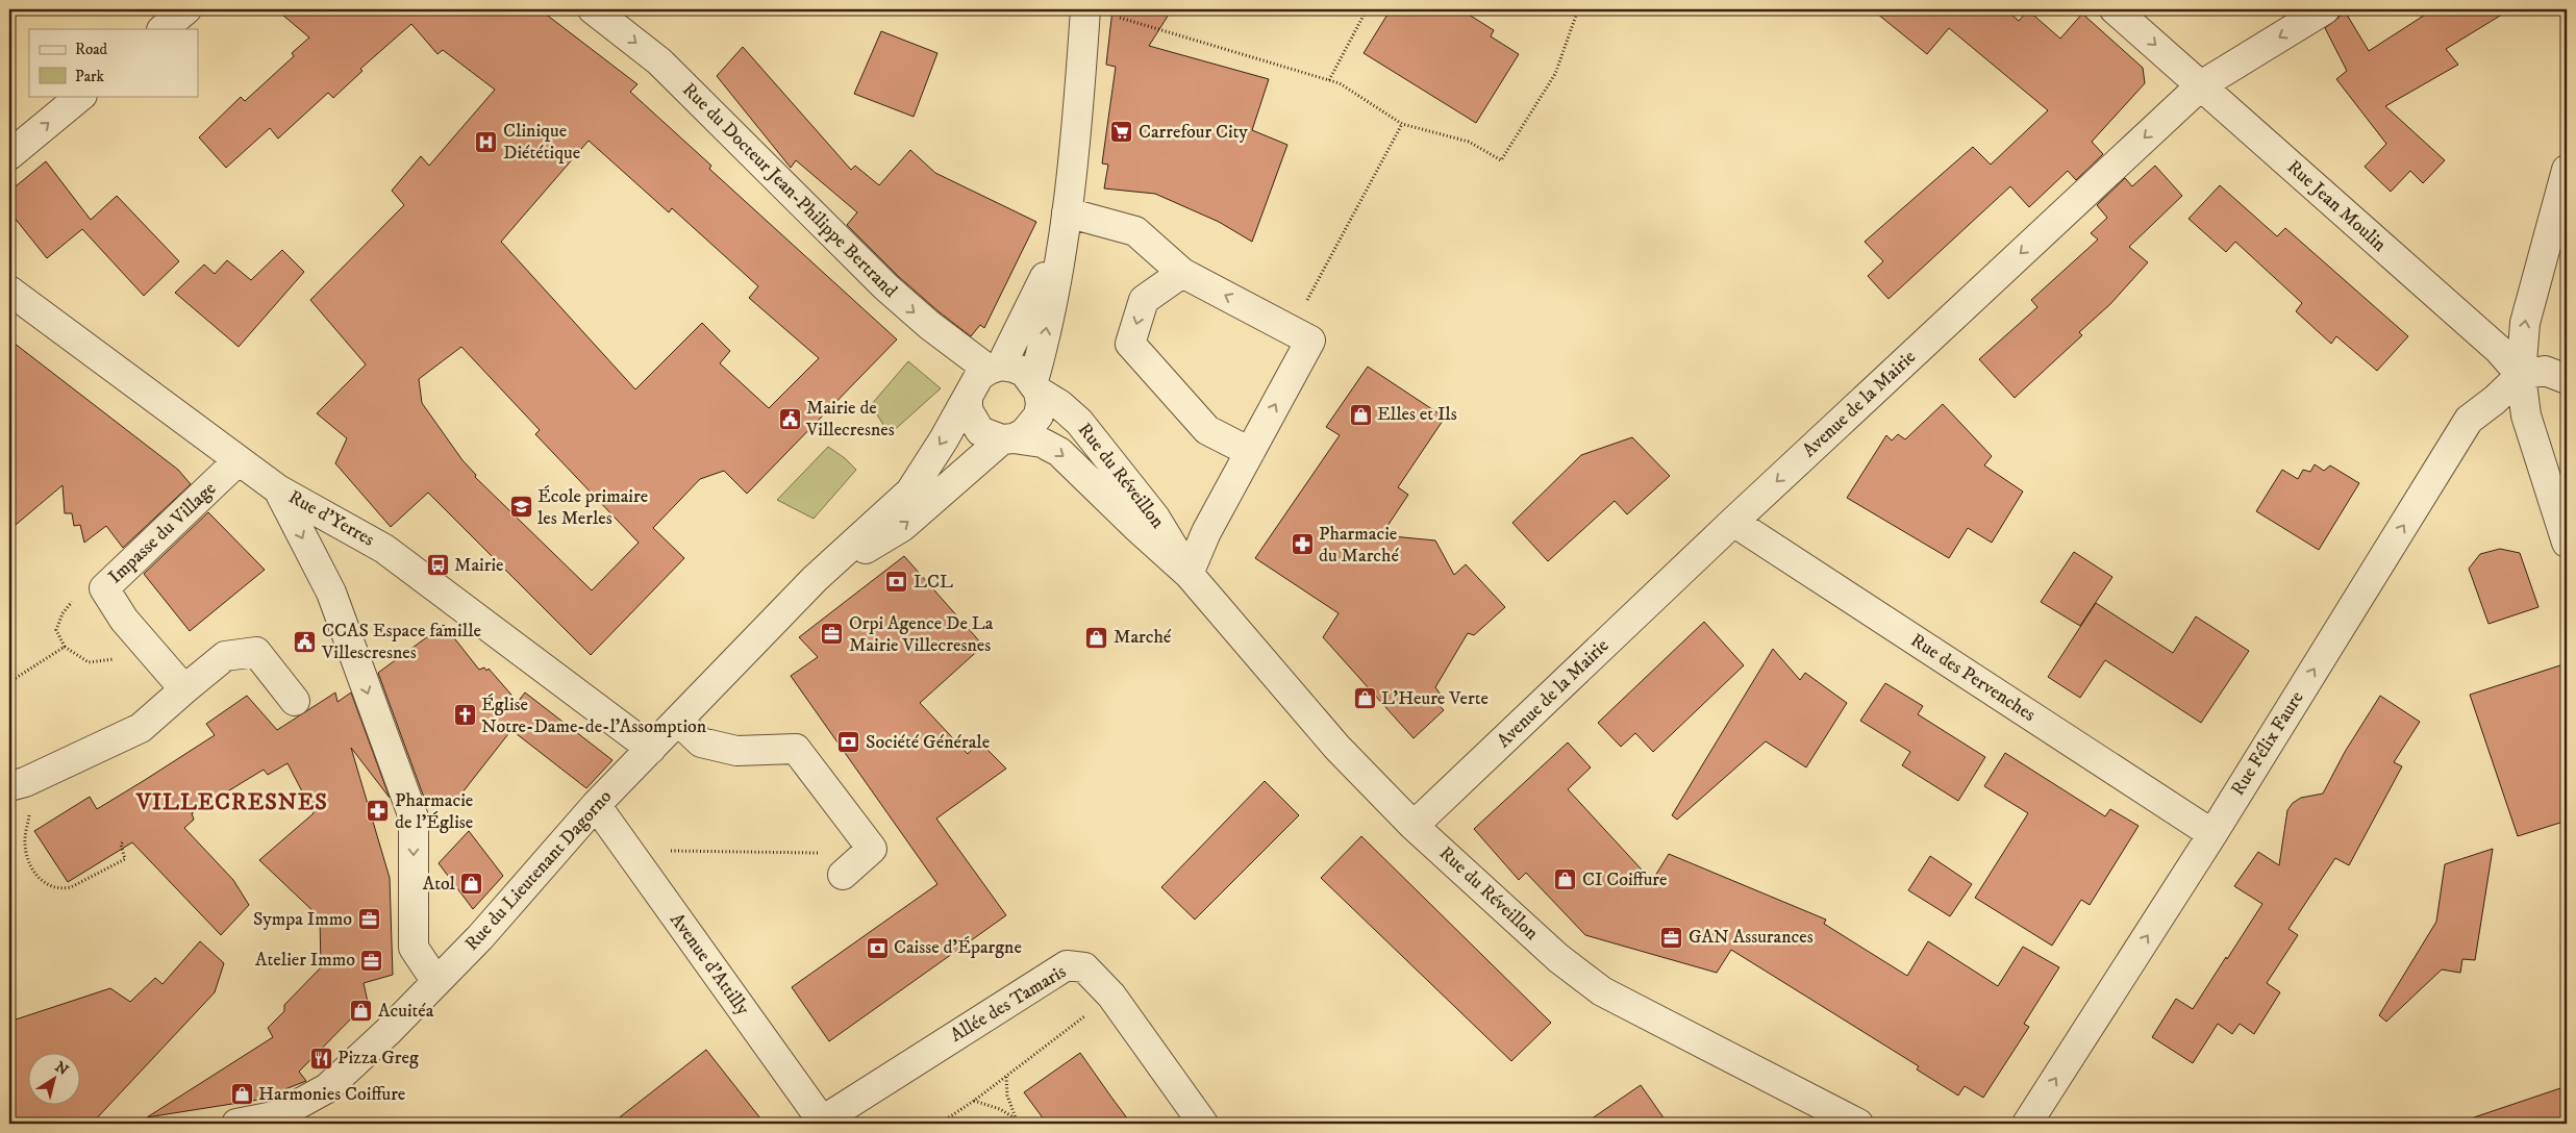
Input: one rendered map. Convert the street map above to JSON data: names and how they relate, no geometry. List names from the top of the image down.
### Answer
{
  "streets": {
    "street": [
      "Rue du Docteur Jean-Philippe Bertrand",
      "Rue Jean Moulin",
      "Avenue de la Mairie",
      "Rue du Réveillon",
      "Rue d'Yerres",
      "Impasse du Village",
      "Rue des Pervenches",
      "Rue Félix Faure",
      "Rue du Lieutenant Dagorno",
      "Avenue d'Attilly",
      "Allée des Tamaris"
    ]
  },
  "crossings": [
    ["Rue du Docteur Jean-Philippe Bertrand", "Rue du Réveillon"],
    ["Rue du Docteur Jean-Philippe Bertrand", "Rue du Lieutenant Dagorno"],
    ["Rue Jean Moulin", "Avenue de la Mairie"],
    ["Rue Jean Moulin", "Rue Félix Faure"],
    ["Avenue de la Mairie", "Rue du Réveillon"],
    ["Avenue de la Mairie", "Rue des Pervenches"],
    ["Rue du Réveillon", "Rue du Lieutenant Dagorno"],
    ["Rue d'Yerres", "Impasse du Village"],
    ["Rue d'Yerres", "Rue du Lieutenant Dagorno"],
    ["Rue des Pervenches", "Rue Félix Faure"],
    ["Rue du Lieutenant Dagorno", "Avenue d'Attilly"],
    ["Avenue d'Attilly", "Allée des Tamaris"]
  ],
  "one_way": ["Rue du Docteur Jean-Philippe Bertrand", "Avenue de la Mairie", "Rue Félix Faure"],
  "districts": ["VILLECRESNES"],
  "places": {
    "supermarket": ["Carrefour City"],
    "hospital": ["Clinique Diététique"],
    "shop": [
      "Elles et Ils",
      "Marché",
      "L'Heure Verte",
      "CI Coiffure",
      "Atol",
      "Acuitéa",
      "Harmonies Coiffure"
    ],
    "public building": ["Mairie de Villecresnes", "CCAS Espace famille Villescresnes"],
    "school or university": ["École primaire les Merles"],
    "pharmacy": ["Pharmacie du Marché", "Pharmacie de l'Église"],
    "bus stop": ["Mairie"],
    "bank": ["LCL", "Société Générale", "Caisse d'Épargne"],
    "office": [
      "Orpi Agence De La Mairie Villecresnes",
      "Sympa Immo",
      "GAN Assurances",
      "Atelier Immo"
    ],
    "church": ["Église Notre-Dame-de-l'Assomption"],
    "restaurant": ["Pizza Greg"]
  },
  "legend": ["Road", "Park"],
  "north": "top right"
}
